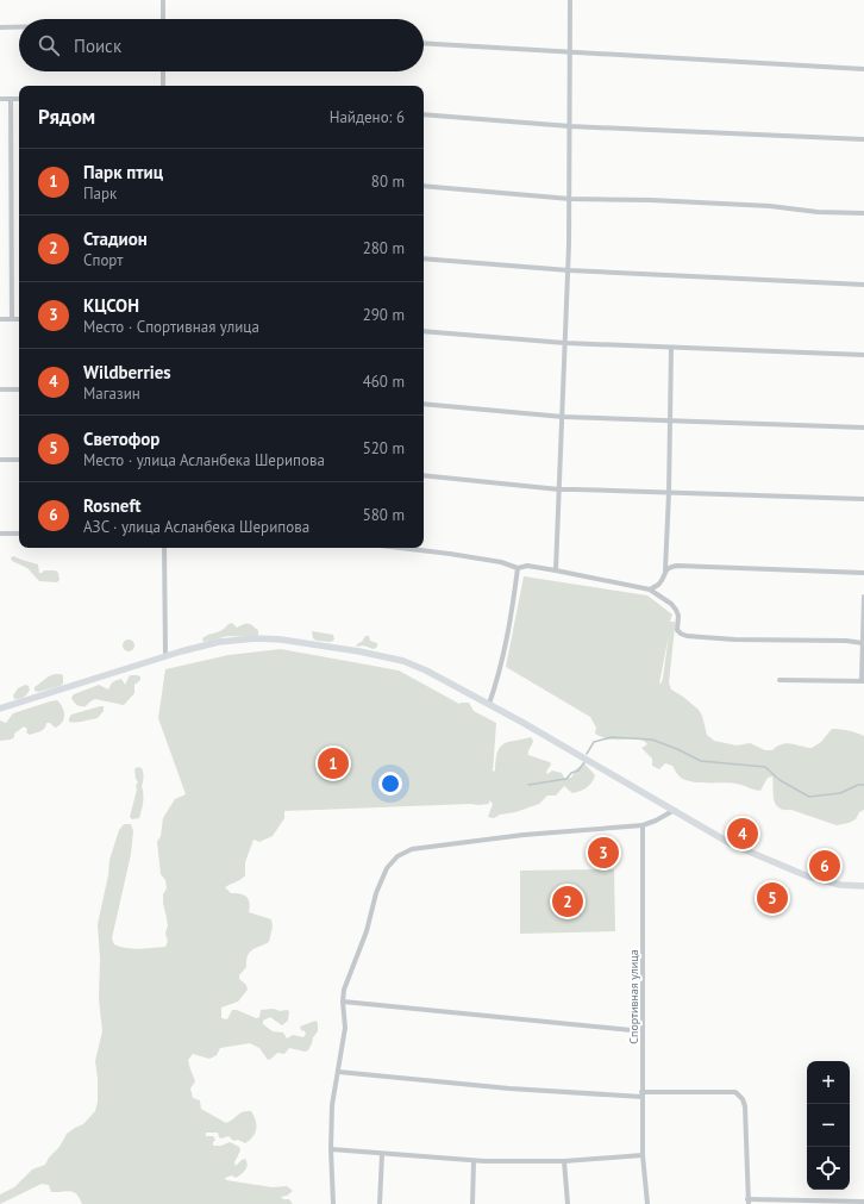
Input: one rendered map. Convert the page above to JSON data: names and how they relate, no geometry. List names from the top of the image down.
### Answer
{
  "streets": {
    "street": ["Спортивная улица"]
  },
  "page": {
    "search": "Поиск",
    "heading": ["Рядом", "Найдено: 6"],
    "list": [
      {
        "mark": "1",
        "name": "Парк птиц",
        "note": "Парк",
        "value": "80 m"
      },
      {
        "mark": "2",
        "name": "Стадион",
        "note": "Спорт",
        "value": "280 m"
      },
      {
        "mark": "3",
        "name": "КЦСОН",
        "note": "Место · Спортивная улица",
        "value": "290 m"
      },
      {
        "mark": "4",
        "name": "Wildberries",
        "note": "Магазин",
        "value": "460 m"
      },
      {
        "mark": "5",
        "name": "Светофор",
        "note": "Место · улица Асланбека Шерипова",
        "value": "520 m"
      },
      {
        "mark": "6",
        "name": "Rosneft",
        "note": "АЗС · улица Асланбека Шерипова",
        "value": "580 m"
      }
    ],
    "pins": [
      "1",
      "4",
      "3",
      "6",
      "5",
      "2"
    ],
    "map_buttons": ["+", "−"]
  }
}
